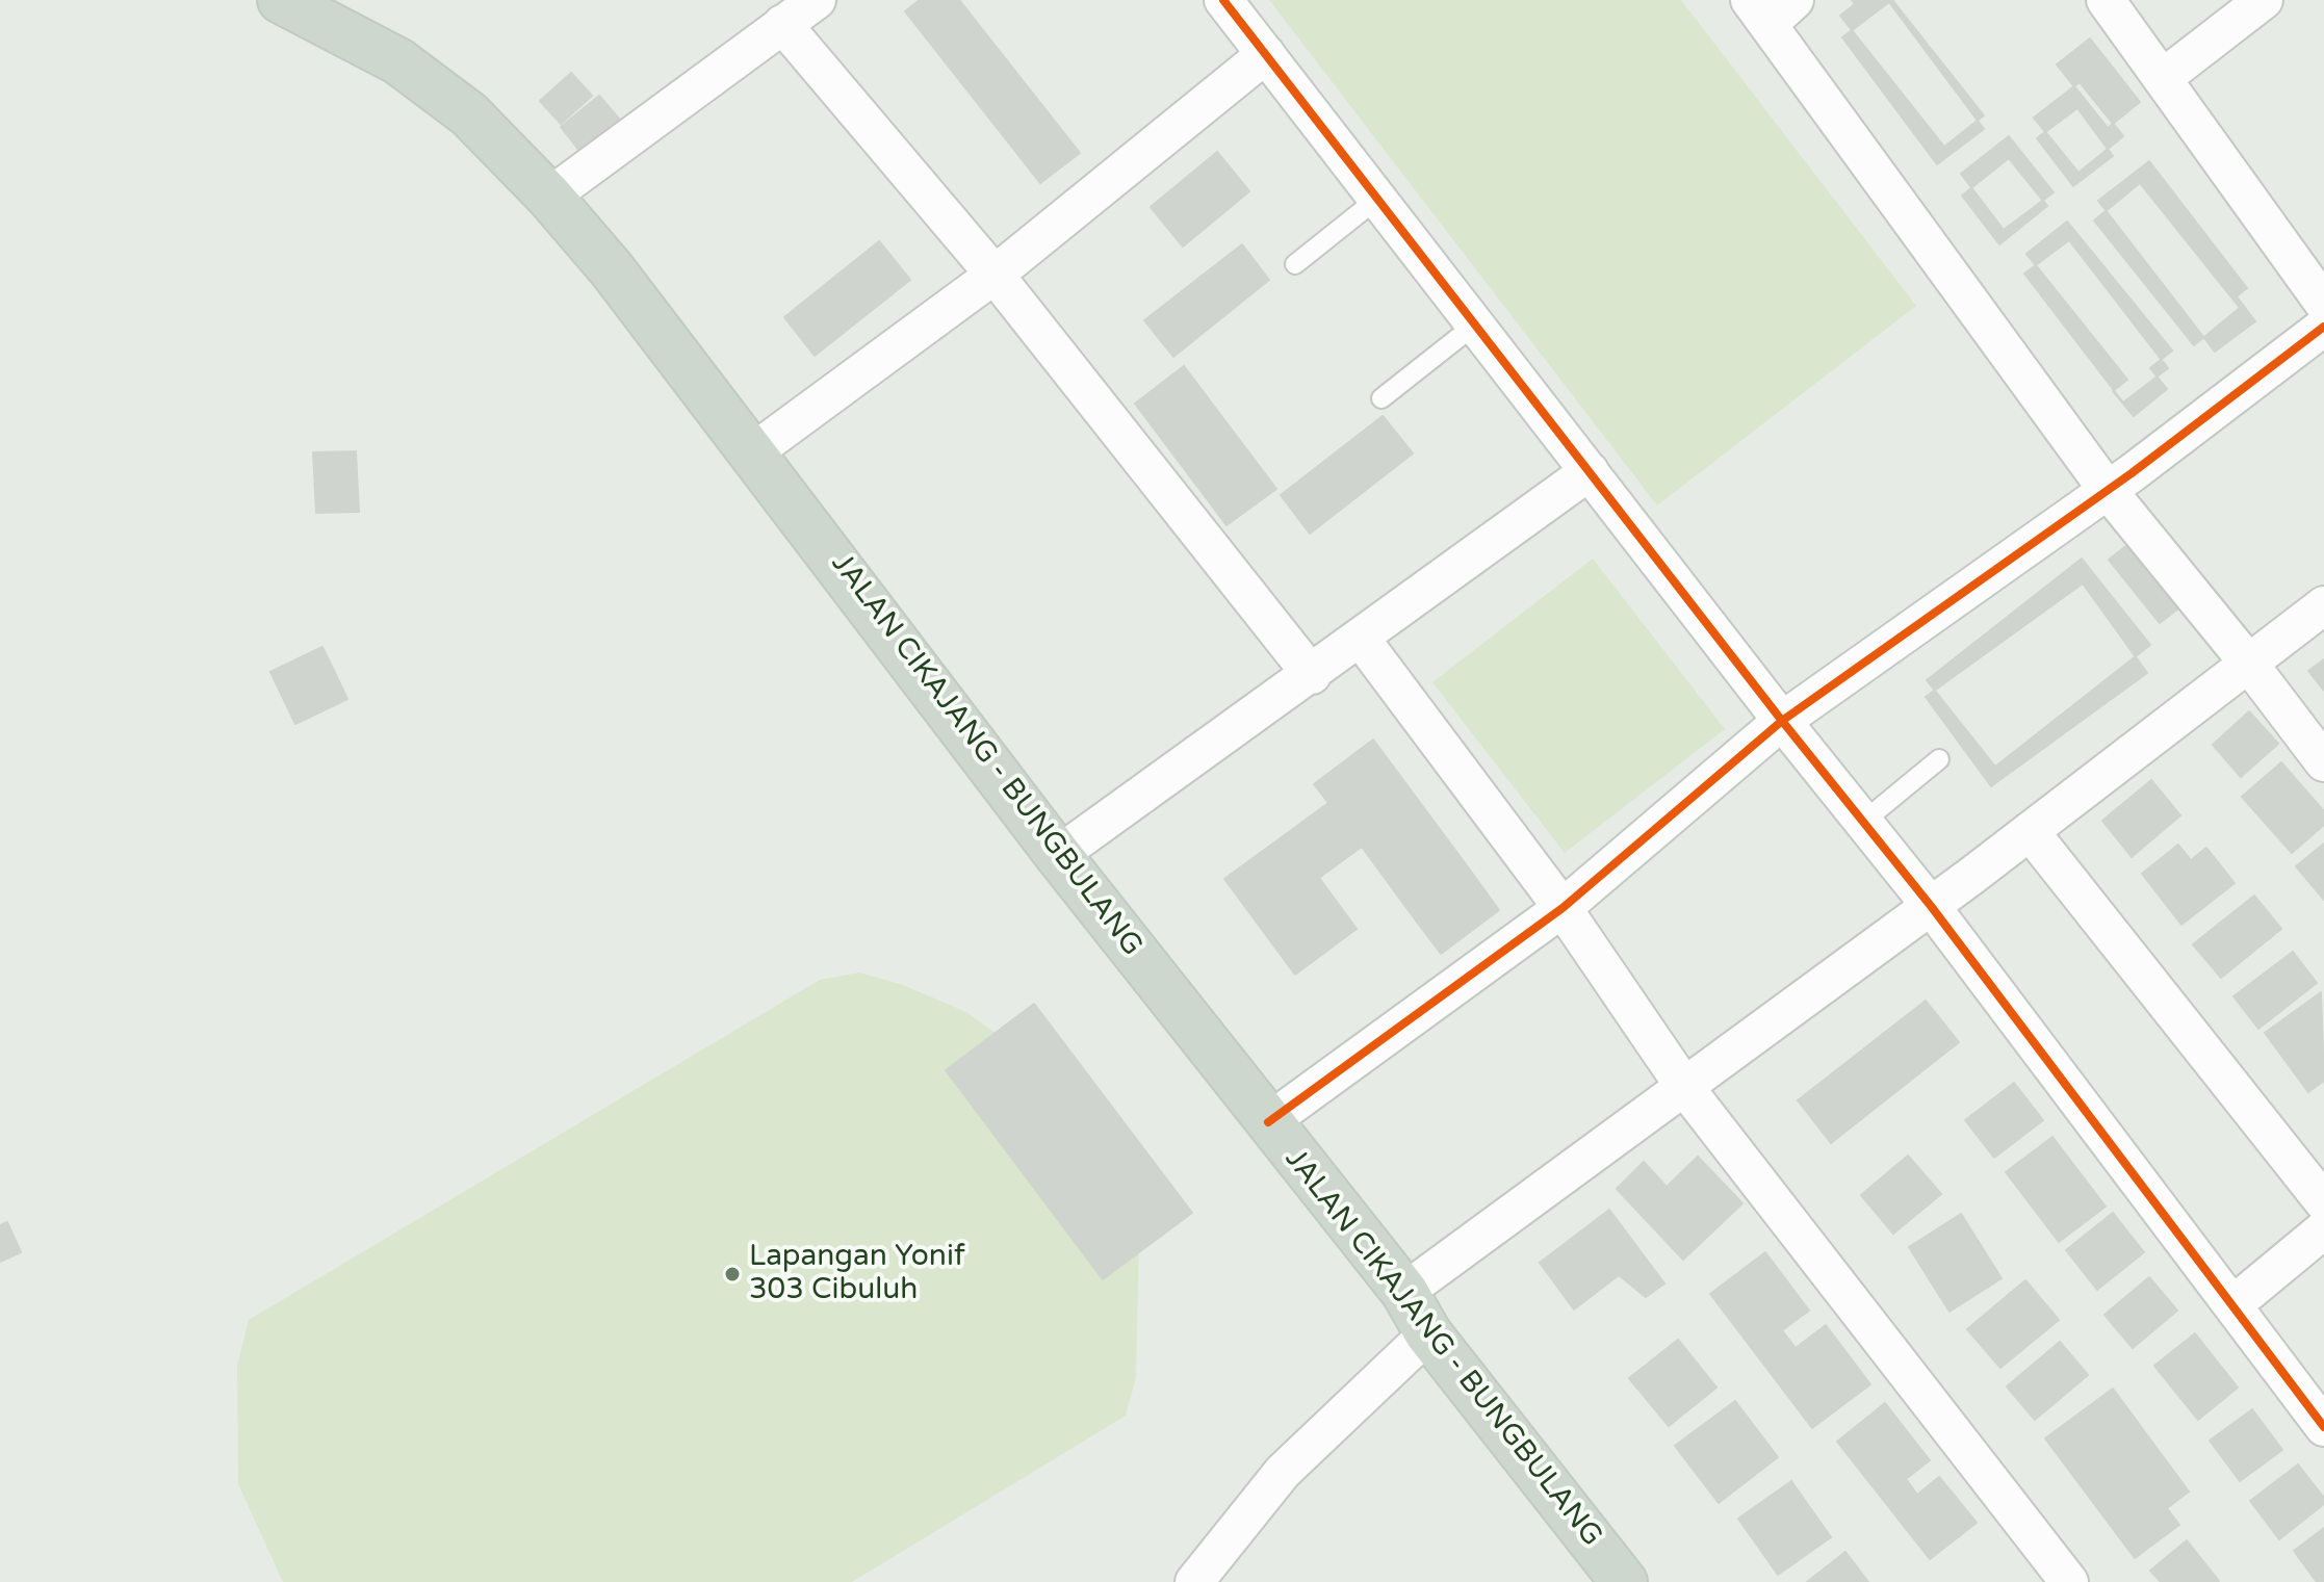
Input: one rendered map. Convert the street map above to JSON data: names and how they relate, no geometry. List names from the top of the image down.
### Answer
{
  "streets": {
    "main road": ["JALAN CIKAJANG - BUNGBULANG"]
  },
  "places": ["Lapangan Yonif 303 Cibuluh"]
}
